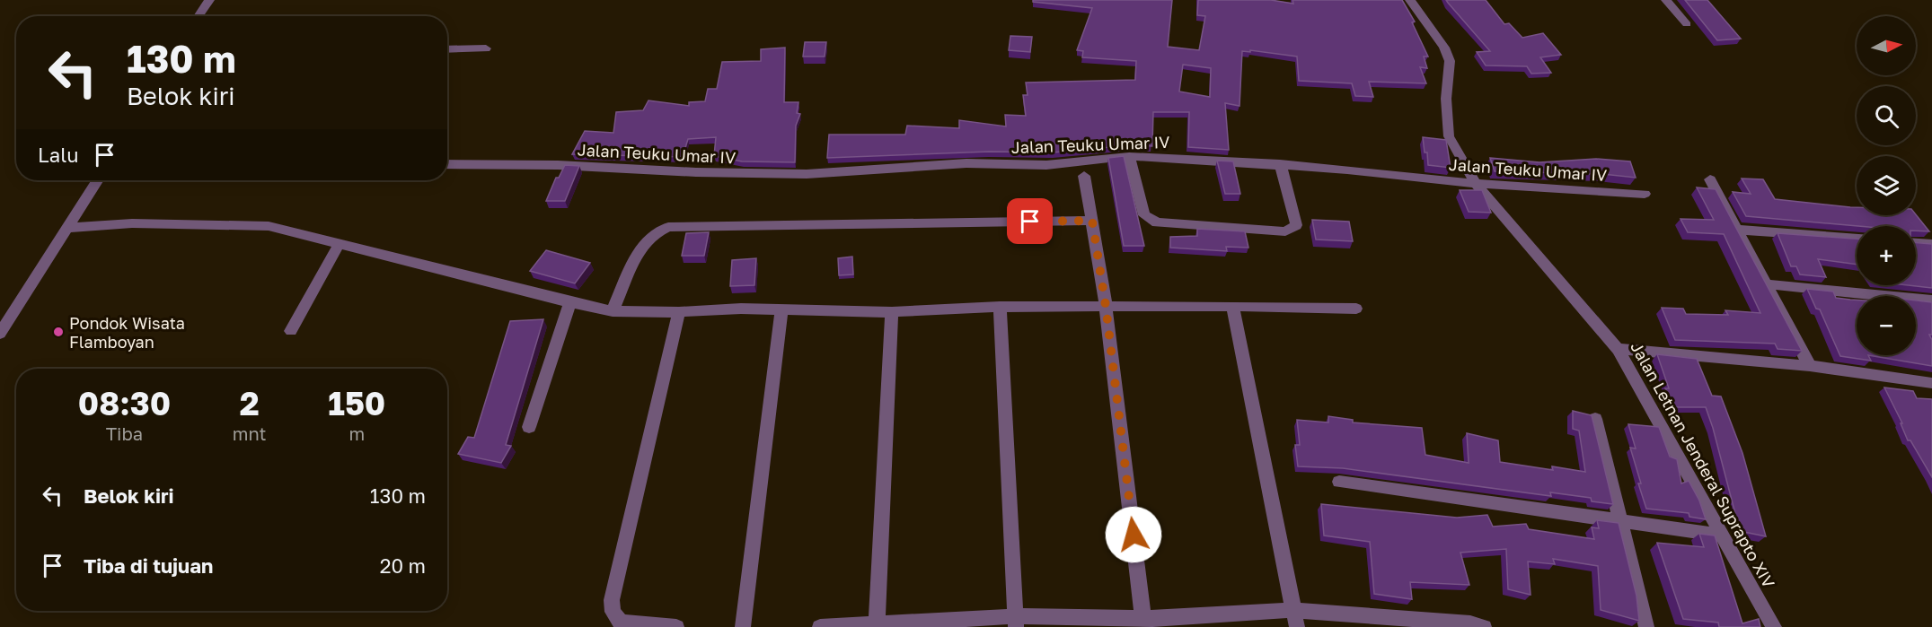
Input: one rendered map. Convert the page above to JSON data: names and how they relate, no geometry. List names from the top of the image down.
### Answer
{
  "streets": {
    "street": ["Jalan Teuku Umar IV", "Jalan Letnan Jenderal Suprapto XIV"]
  },
  "crossings": [
    ["Jalan Teuku Umar IV", "Jalan Letnan Jenderal Suprapto XIV"]
  ],
  "places": ["Pondok Wisata Flamboyan"],
  "north": "right",
  "page": {
    "map_buttons": ["+", "−"],
    "turn": ["130 m", "Belok kiri"],
    "then": "Lalu",
    "eta": [
      "08:30",
      "Tiba",
      "2",
      "mnt",
      "150",
      "m"
    ],
    "list": [
      {
        "name": "Belok kiri",
        "value": "130 m"
      },
      {
        "name": "Tiba di tujuan",
        "value": "20 m"
      }
    ]
  }
}
